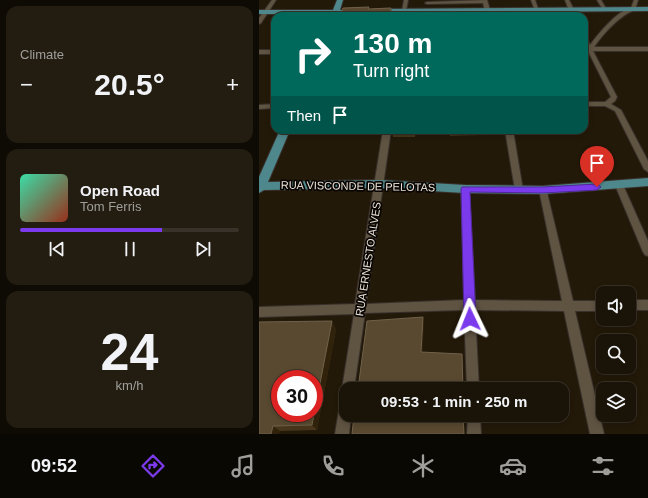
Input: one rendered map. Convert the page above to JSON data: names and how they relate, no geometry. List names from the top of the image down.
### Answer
{
  "streets": {
    "main road": ["RUA VISCONDE DE PELOTAS"],
    "street": ["RUA ERNESTO ALVES"]
  },
  "crossings": [
    ["RUA VISCONDE DE PELOTAS", "RUA ERNESTO ALVES"]
  ],
  "page": {
    "tile": [
      "Climate",
      ["24", "km/h"]
    ],
    "turn": ["130 m", "Turn right"],
    "heat": ["−", "20.5°", "+"],
    "then": "Then",
    "song": ["Open Road", "Tom Ferris"],
    "limit": "30",
    "trip": "09:53 · 1 min · 250 m",
    "tabs": "09:52"
  }
}
